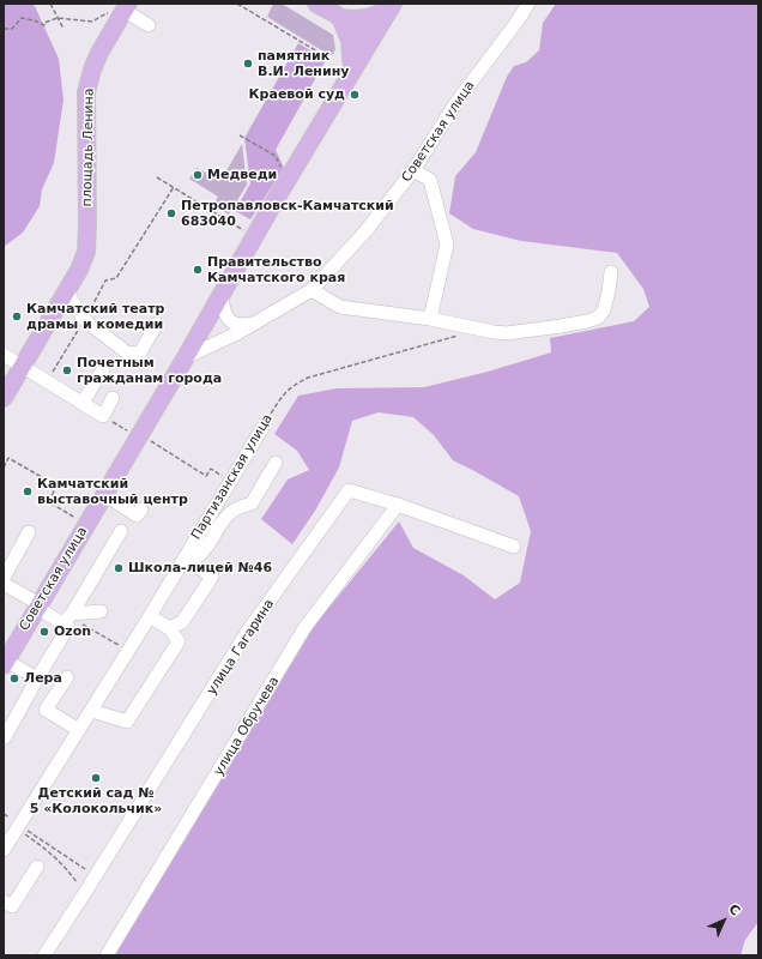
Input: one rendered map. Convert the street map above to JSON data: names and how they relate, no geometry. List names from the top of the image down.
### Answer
{
  "streets": {
    "main road": ["Советская улица", "площадь Ленина"],
    "street": ["Партизанская улица", "улица Гагарина", "улица Обручева"]
  },
  "crossings": [
    ["улица Гагарина", "улица Обручева"]
  ],
  "places": [
    "памятник В.И. Ленину",
    "Краевой суд",
    "Медведи",
    "Петропавловск-Камчатский 683040",
    "Правительство Камчатского края",
    "Камчатский театр драмы и комедии",
    "Почетным гражданам города",
    "Камчатский выставочный центр",
    "Школа-лицей №46",
    "Ozon",
    "Лера",
    "Детский сад № 5 «Колокольчик»"
  ],
  "north": "top right"
}
